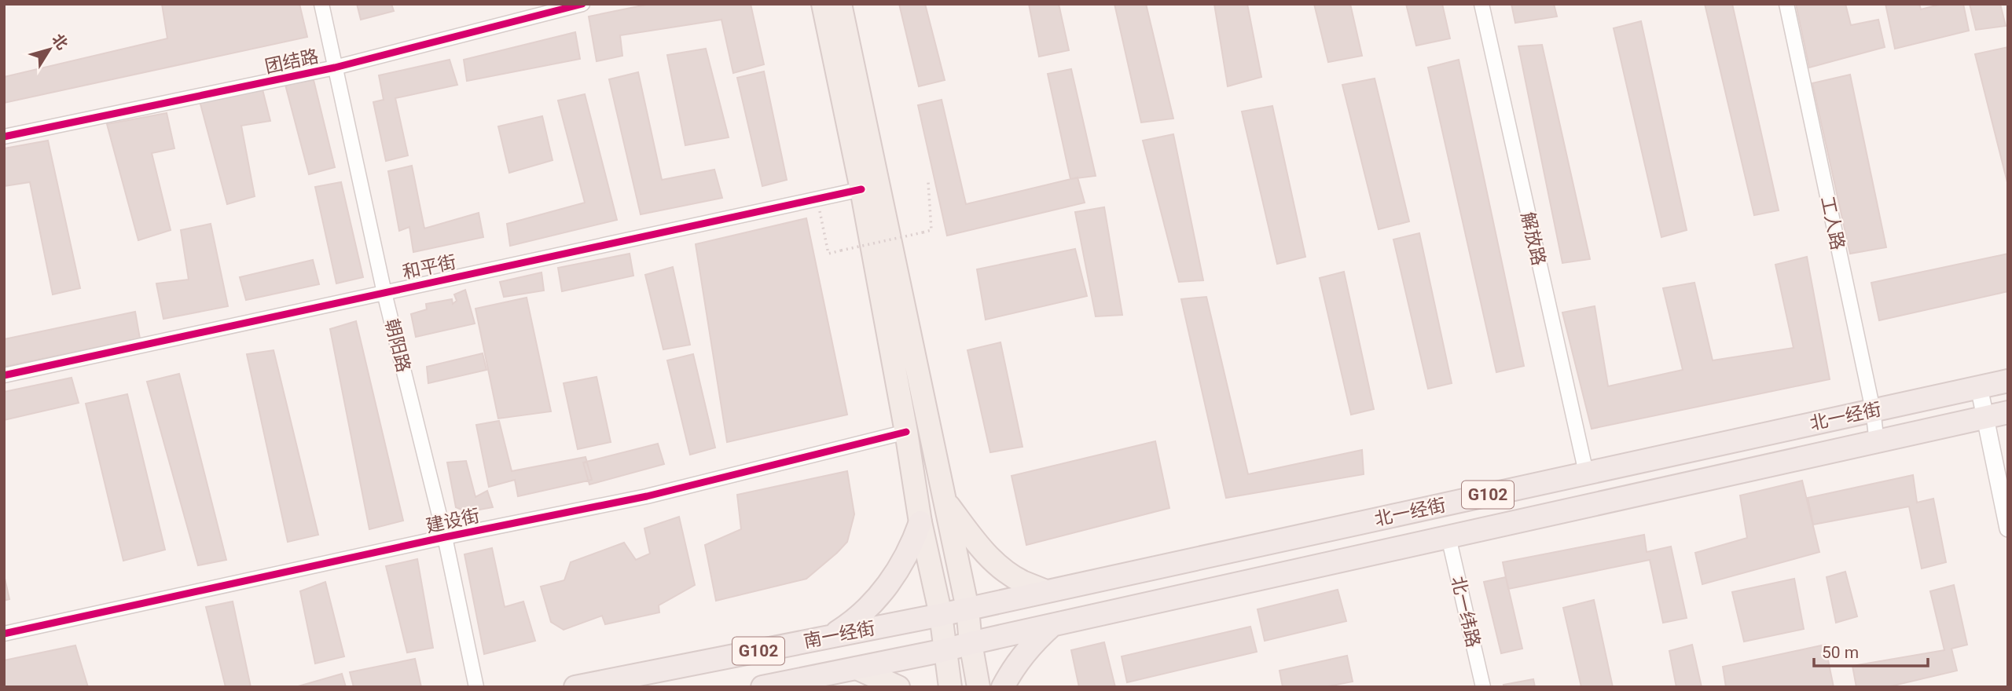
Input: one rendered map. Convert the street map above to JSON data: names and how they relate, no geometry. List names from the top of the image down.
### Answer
{
  "streets": {
    "highway": ["北一经街", "G102", "南一经街"],
    "street": [
      "团结路",
      "工人路",
      "解放路",
      "和平街",
      "朝阳路",
      "建设街",
      "北一纬路"
    ]
  },
  "crossings": [
    ["团结路", "朝阳路"],
    ["工人路", "北一经街"],
    ["解放路", "北一经街"],
    ["和平街", "朝阳路"],
    ["朝阳路", "建设街"],
    ["北一经街", "北一纬路"],
    ["北一经街", "南一经街"]
  ],
  "scale_bar": "50 m",
  "north": "top right"
}
